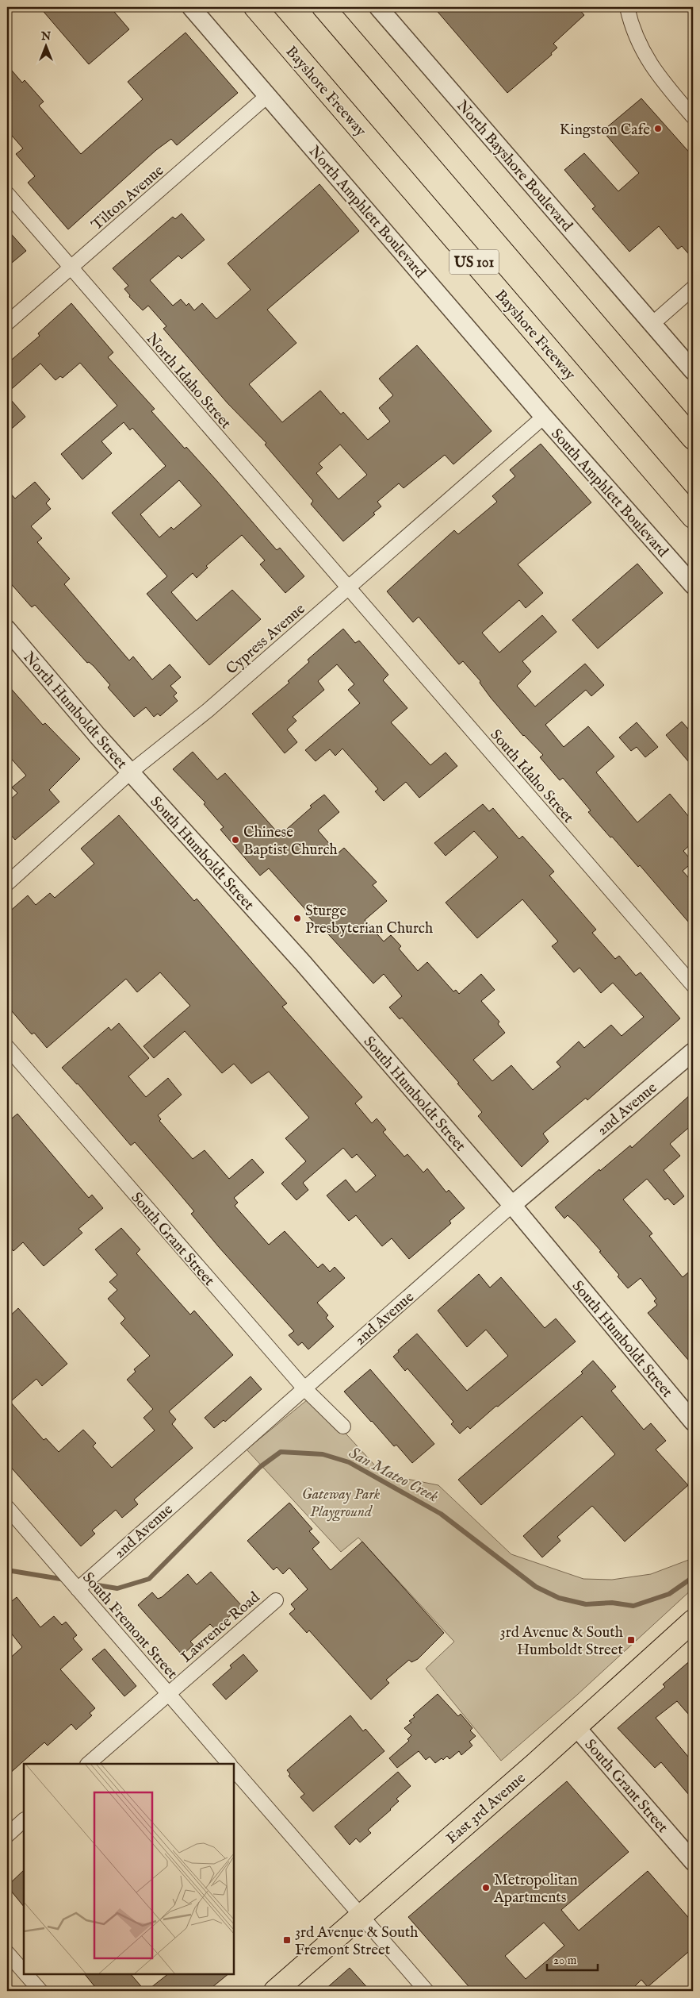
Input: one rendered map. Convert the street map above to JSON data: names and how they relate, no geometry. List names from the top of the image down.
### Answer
{
  "streets": {
    "main road": ["Bayshore Freeway", "US 101", "East 3rd Avenue"],
    "street": [
      "North Bayshore Boulevard",
      "Tilton Avenue",
      "North Amphlett Boulevard",
      "North Idaho Street",
      "South Amphlett Boulevard",
      "Cypress Avenue",
      "North Humboldt Street",
      "South Idaho Street",
      "South Humboldt Street",
      "2nd Avenue",
      "South Grant Street",
      "South Fremont Street",
      "Lawrence Road"
    ]
  },
  "crossings": [
    ["Tilton Avenue", "North Amphlett Boulevard"],
    ["Tilton Avenue", "North Idaho Street"],
    ["North Amphlett Boulevard", "South Amphlett Boulevard"],
    ["North Amphlett Boulevard", "Cypress Avenue"],
    ["North Idaho Street", "Cypress Avenue"],
    ["North Idaho Street", "South Idaho Street"],
    ["South Amphlett Boulevard", "Cypress Avenue"],
    ["Cypress Avenue", "North Humboldt Street"],
    ["Cypress Avenue", "South Idaho Street"],
    ["Cypress Avenue", "South Humboldt Street"],
    ["North Humboldt Street", "South Humboldt Street"],
    ["South Humboldt Street", "2nd Avenue"],
    ["2nd Avenue", "South Grant Street"],
    ["2nd Avenue", "South Fremont Street"],
    ["South Grant Street", "East 3rd Avenue"],
    ["South Fremont Street", "Lawrence Road"]
  ],
  "water": ["San Mateo Creek"],
  "parks": ["Gateway Park Playground"],
  "places": {
    "other": [
      "Kingston Cafe",
      "Chinese Baptist Church",
      "Sturge Presbyterian Church",
      "Metropolitan Apartments"
    ],
    "transit": ["3rd Avenue & South Humboldt Street", "3rd Avenue & South Fremont Street"]
  },
  "scale_bar": "20 m",
  "north": "top"
}
